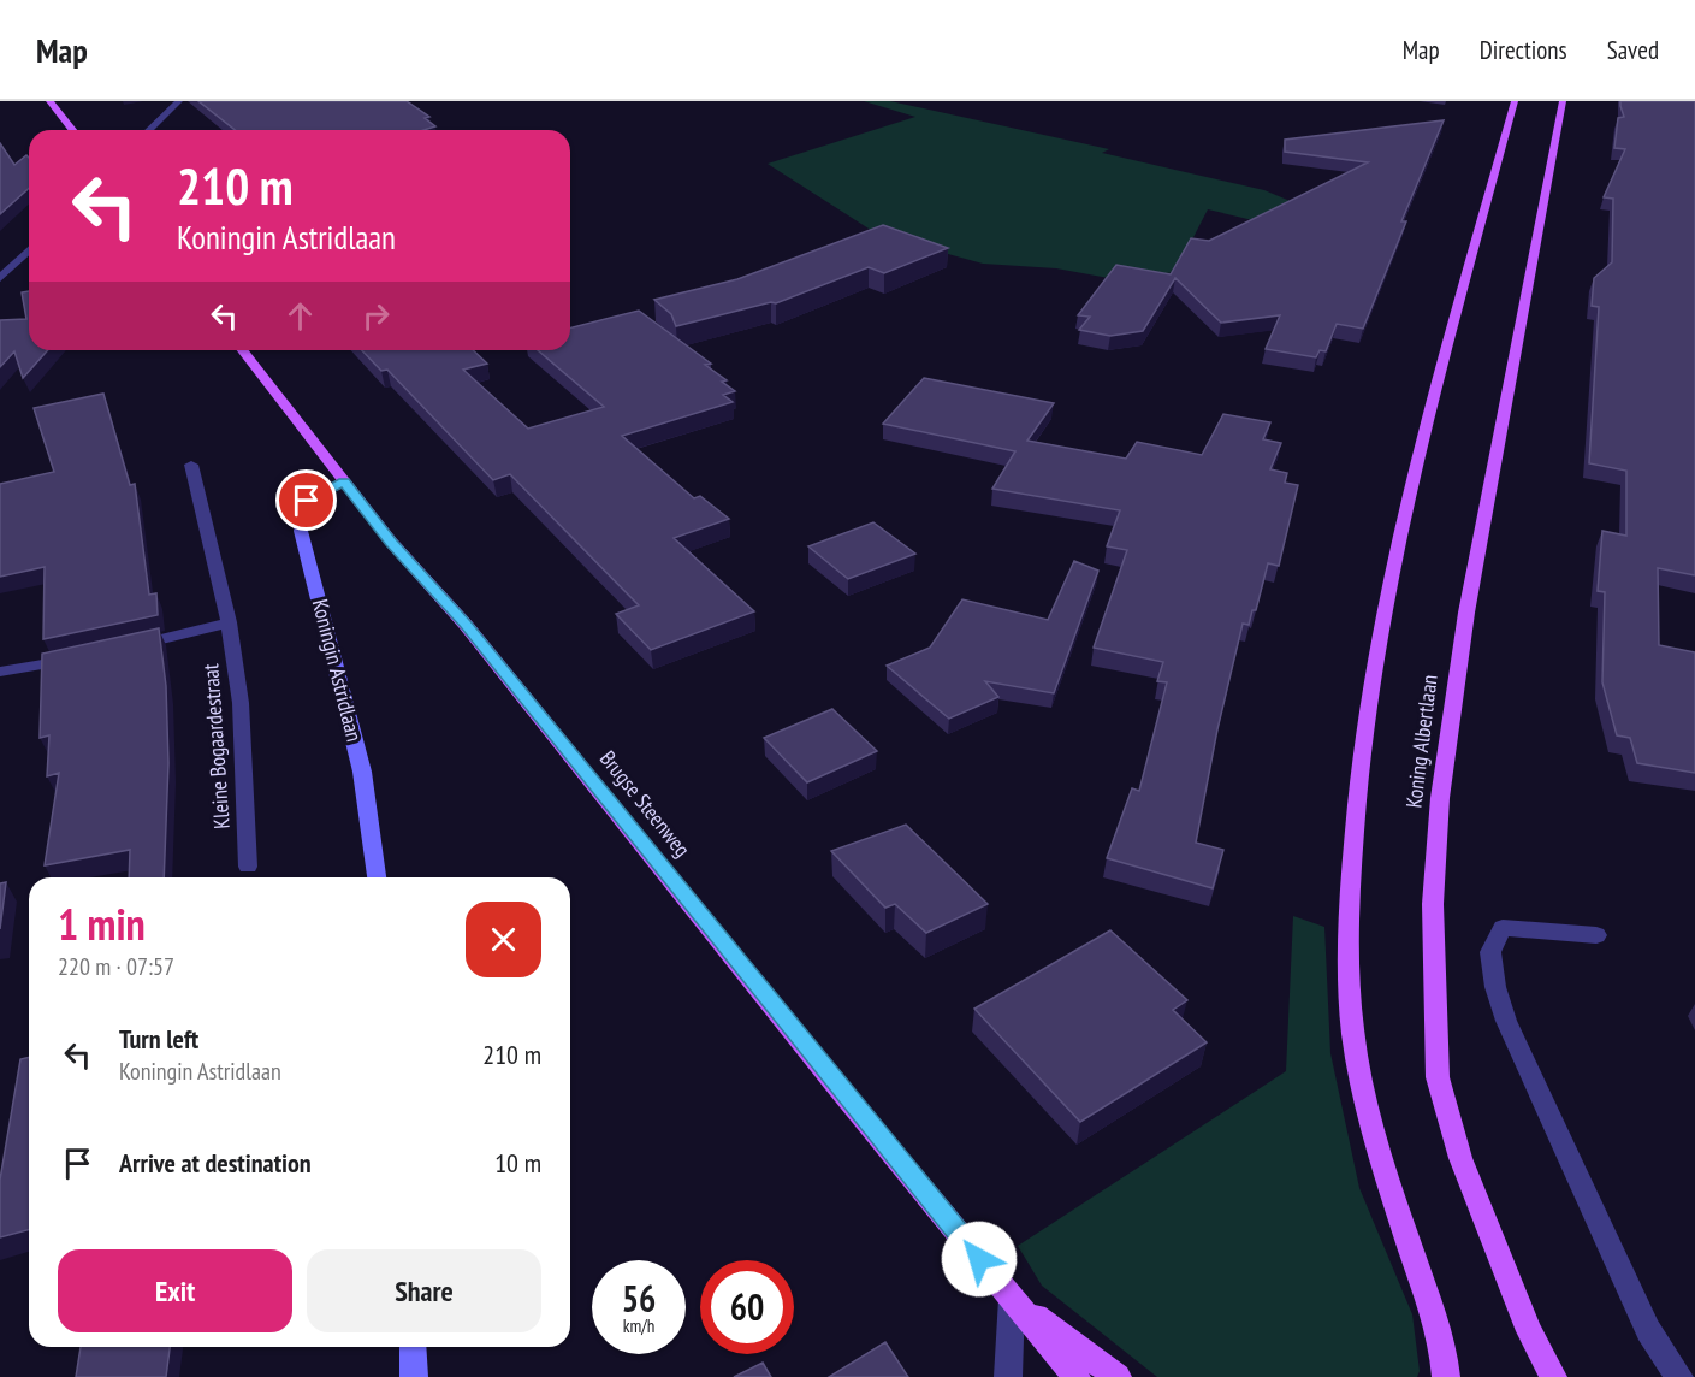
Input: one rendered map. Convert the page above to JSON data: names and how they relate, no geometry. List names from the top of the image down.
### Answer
{
  "streets": {
    "main road": ["Koningin Astridlaan", "Koning Albertlaan", "Brugse Steenweg"],
    "street": ["Kleine Bogaardestraat"]
  },
  "crossings": [
    ["Koningin Astridlaan", "Brugse Steenweg"]
  ],
  "page": {
    "header": "Map",
    "nav": ["Map", "Directions", "Saved"],
    "turn": ["210 m", "Koningin Astridlaan"],
    "heading": ["1 min", "220 m · 07:57"],
    "list": [
      {
        "name": "Turn left",
        "note": "Koningin Astridlaan",
        "value": "210 m"
      },
      {
        "name": "Arrive at destination",
        "value": "10 m"
      }
    ],
    "buttons": ["Exit", "Share"],
    "speed": "56 km/h",
    "limit": "60"
  }
}
